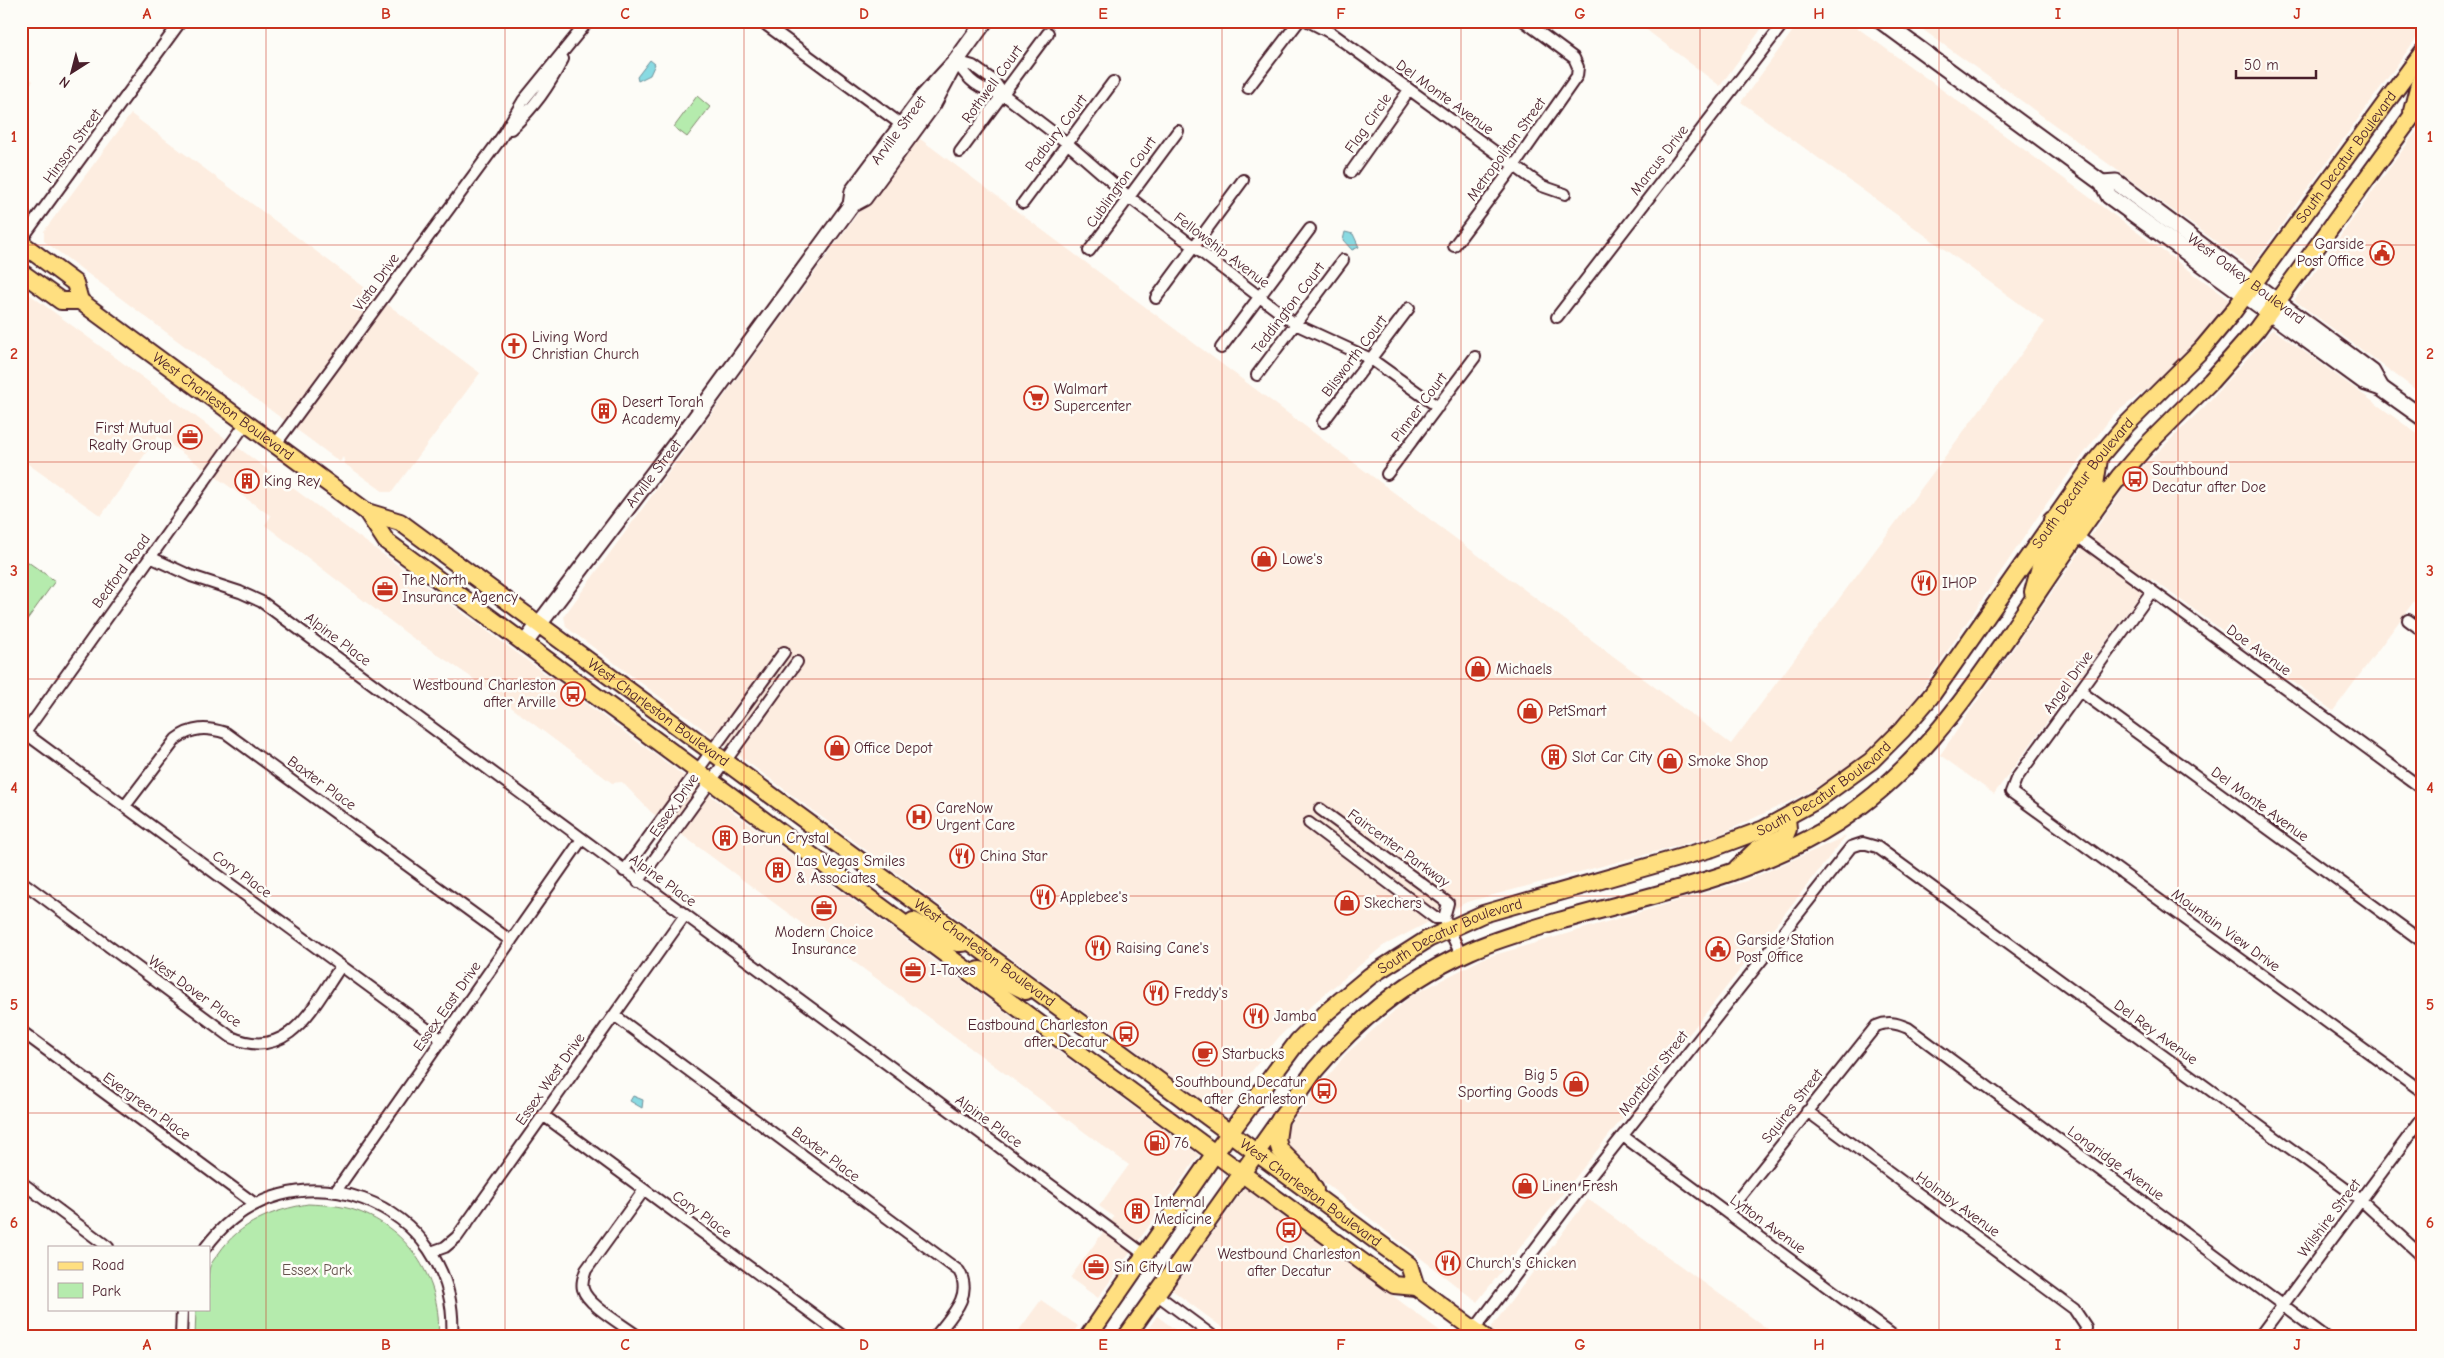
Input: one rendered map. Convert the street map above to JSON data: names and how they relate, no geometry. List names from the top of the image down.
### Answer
{
  "streets": {
    "main road": ["South Decatur Boulevard", "West Charleston Boulevard"],
    "street": [
      "Rothwell Court",
      "Del Monte Avenue",
      "Flag Circle",
      "Arville Street",
      "Padbury Court",
      "Hinson Street",
      "Metropolitan Street",
      "Marcus Drive",
      "Cublington Court",
      "Fellowship Avenue",
      "West Oakey Boulevard",
      "Vista Drive",
      "Teddington Court",
      "Blisworth Court",
      "Pinner Court",
      "Bedford Road",
      "Alpine Place",
      "Doe Avenue",
      "Angel Drive",
      "Baxter Place",
      "Essex Drive",
      "Faircenter Parkway",
      "Cory Place",
      "Mountain View Drive",
      "West Dover Place",
      "Essex East Drive",
      "Del Rey Avenue",
      "Montclair Street",
      "Essex West Drive",
      "Evergreen Place",
      "Squires Street",
      "Longridge Avenue",
      "Holmby Avenue",
      "Wilshire Street",
      "Lytton Avenue"
    ]
  },
  "crossings": [
    ["Rothwell Court", "Fellowship Avenue"],
    ["Del Monte Avenue", "Flag Circle"],
    ["Del Monte Avenue", "Metropolitan Street"],
    ["Del Monte Avenue", "Angel Drive"],
    ["Arville Street", "Fellowship Avenue"],
    ["Arville Street", "West Charleston Boulevard"],
    ["Padbury Court", "Fellowship Avenue"],
    ["South Decatur Boulevard", "West Oakey Boulevard"],
    ["South Decatur Boulevard", "West Charleston Boulevard"],
    ["South Decatur Boulevard", "Alpine Place"],
    ["South Decatur Boulevard", "Doe Avenue"],
    ["South Decatur Boulevard", "Faircenter Parkway"],
    ["Cublington Court", "Fellowship Avenue"],
    ["Fellowship Avenue", "Teddington Court"],
    ["Fellowship Avenue", "Blisworth Court"],
    ["Fellowship Avenue", "Pinner Court"],
    ["Vista Drive", "West Charleston Boulevard"],
    ["West Charleston Boulevard", "Bedford Road"],
    ["West Charleston Boulevard", "Essex Drive"],
    ["West Charleston Boulevard", "Montclair Street"],
    ["Bedford Road", "Alpine Place"],
    ["Bedford Road", "Cory Place"],
    ["Alpine Place", "Essex Drive"],
    ["Alpine Place", "Essex East Drive"],
    ["Alpine Place", "Essex West Drive"],
    ["Doe Avenue", "Angel Drive"],
    ["Angel Drive", "Mountain View Drive"],
    ["Baxter Place", "Cory Place"],
    ["Baxter Place", "Essex East Drive"],
    ["Baxter Place", "Essex West Drive"],
    ["Cory Place", "West Dover Place"],
    ["Cory Place", "Essex East Drive"],
    ["Cory Place", "Essex West Drive"],
    ["Del Rey Avenue", "Montclair Street"],
    ["Del Rey Avenue", "Wilshire Street"],
    ["Montclair Street", "Lytton Avenue"],
    ["Squires Street", "Longridge Avenue"],
    ["Squires Street", "Holmby Avenue"],
    ["Squires Street", "Lytton Avenue"],
    ["Longridge Avenue", "Wilshire Street"]
  ],
  "parks": ["Essex Park"],
  "places": {
    "public building": ["Garside Post Office", "Garside Station Post Office"],
    "church": ["Living Word Christian Church"],
    "supermarket": ["Walmart Supercenter"],
    "building": [
      "Desert Torah Academy",
      "King Rey",
      "Slot Car City",
      "Borun Crystal",
      "Las Vegas Smiles & Associates",
      "Internal Medicine"
    ],
    "office": [
      "First Mutual Realty Group",
      "The North Insurance Agency",
      "Modern Choice Insurance",
      "I-Taxes",
      "Sin City Law"
    ],
    "bus stop": [
      "Southbound Decatur after Doe",
      "Westbound Charleston after Arville",
      "Eastbound Charleston after Decatur",
      "Southbound Decatur after Charleston",
      "Westbound Charleston after Decatur"
    ],
    "shop": [
      "Lowe's",
      "Michaels",
      "PetSmart",
      "Office Depot",
      "Smoke Shop",
      "Skechers",
      "Big 5 Sporting Goods",
      "Linen Fresh"
    ],
    "restaurant": [
      "IHOP",
      "China Star",
      "Applebee's",
      "Raising Cane's",
      "Freddy's",
      "Jamba",
      "Church's Chicken"
    ],
    "hospital": ["CareNow Urgent Care"],
    "cafe": ["Starbucks"],
    "fuel station": ["76"]
  },
  "legend": ["Road", "Park"],
  "scale_bar": "50 m",
  "north": "bottom left",
  "grid": {
    "columns": [
      "A",
      "B",
      "C",
      "D",
      "E",
      "F",
      "G",
      "H",
      "I",
      "J"
    ],
    "rows": [
      "1",
      "2",
      "3",
      "4",
      "5",
      "6"
    ]
  }
}
